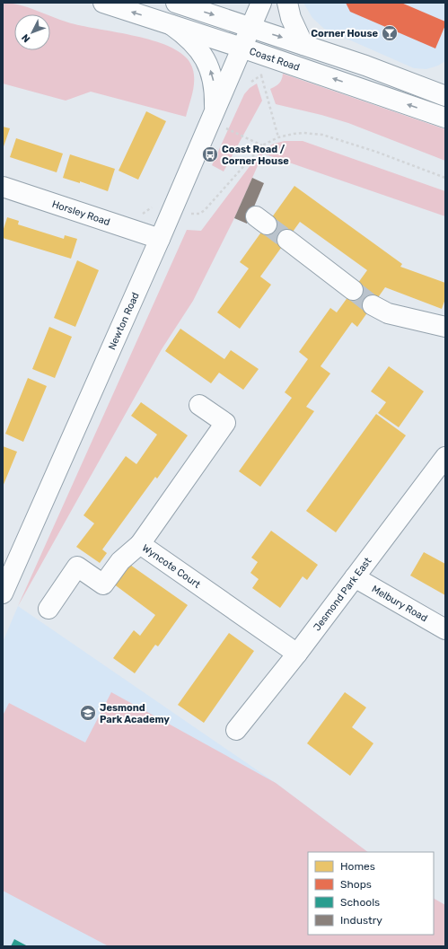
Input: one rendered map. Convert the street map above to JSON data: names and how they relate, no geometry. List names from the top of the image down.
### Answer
{
  "streets": {
    "main road": [
      "Coast Road",
      "Horsley Road",
      "Newton Road",
      "Wyncote Court",
      "Jesmond Park East",
      "Melbury Road"
    ]
  },
  "crossings": [
    ["Coast Road", "Newton Road"],
    ["Horsley Road", "Newton Road"],
    ["Wyncote Court", "Jesmond Park East"],
    ["Jesmond Park East", "Melbury Road"]
  ],
  "places": {
    "bar": ["Corner House"],
    "bus stop": ["Coast Road / Corner House"],
    "school or university": ["Jesmond Park Academy"]
  },
  "legend": [
    "Homes",
    "Shops",
    "Schools",
    "Industry"
  ],
  "north": "bottom left"
}
